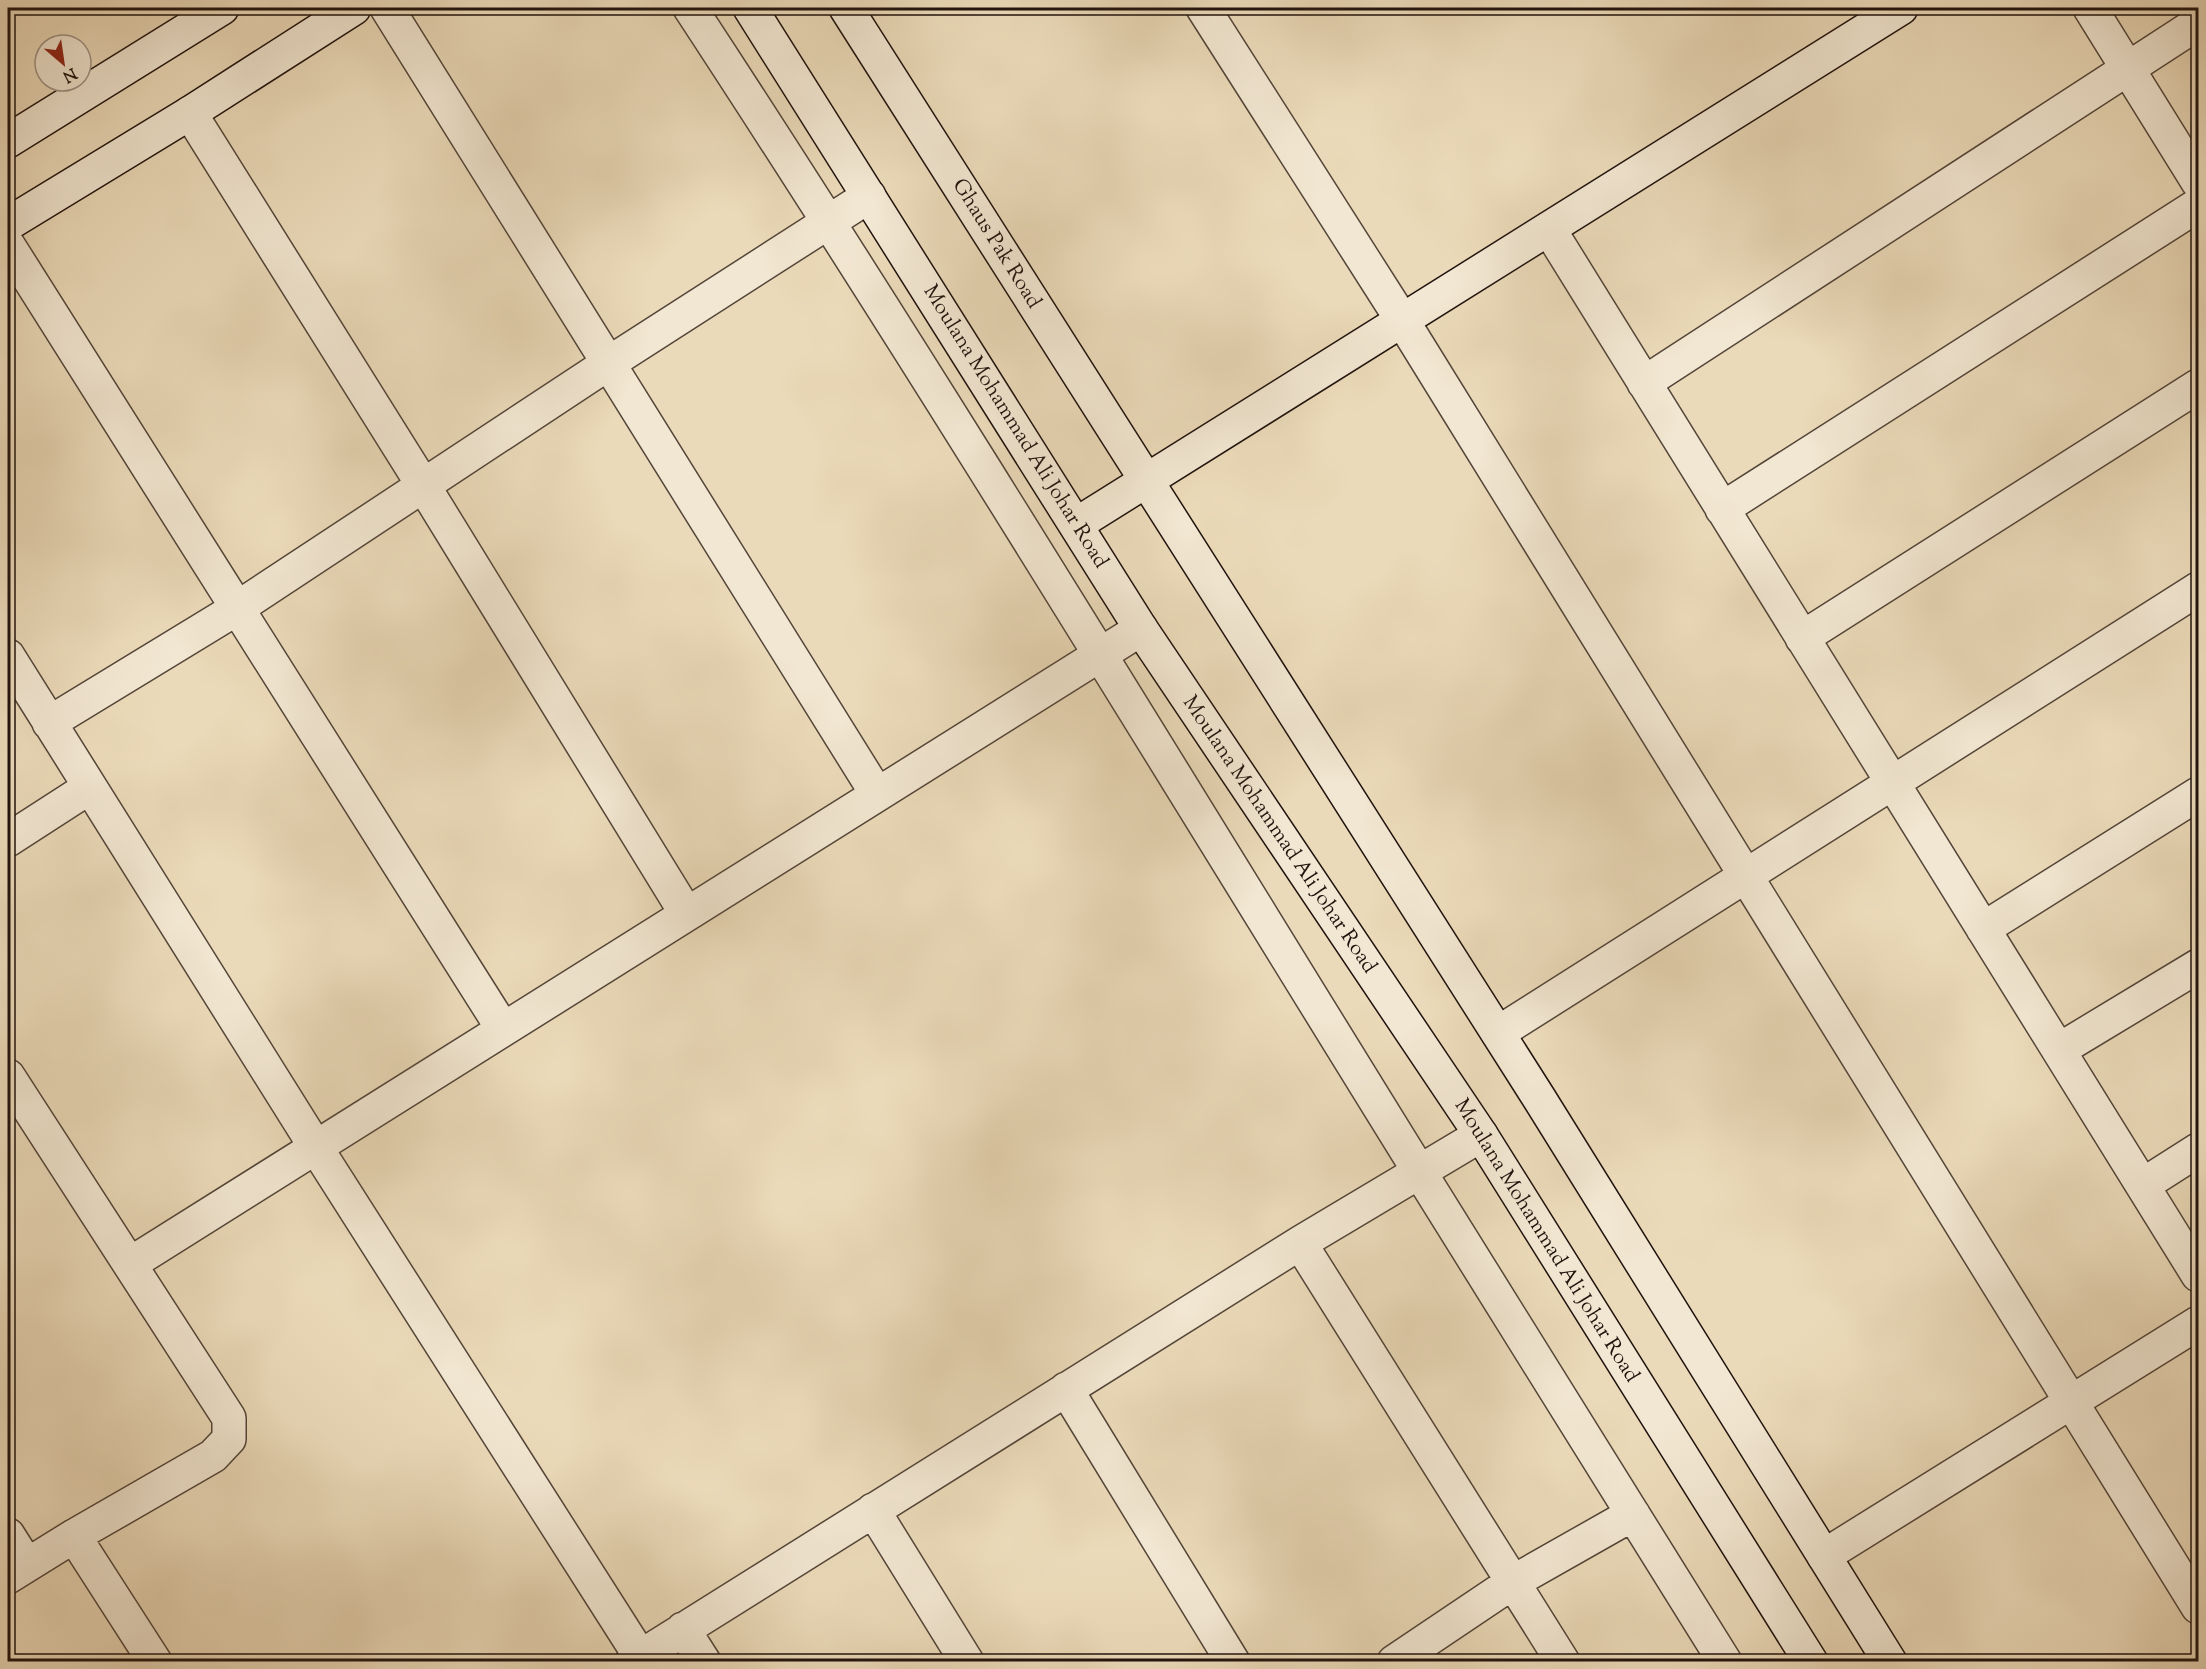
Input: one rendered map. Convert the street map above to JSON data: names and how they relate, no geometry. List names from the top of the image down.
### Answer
{
  "streets": {
    "street": ["Ghaus Pak Road", "Moulana Mohammad Ali Johar Road"]
  },
  "north": "bottom right"
}
